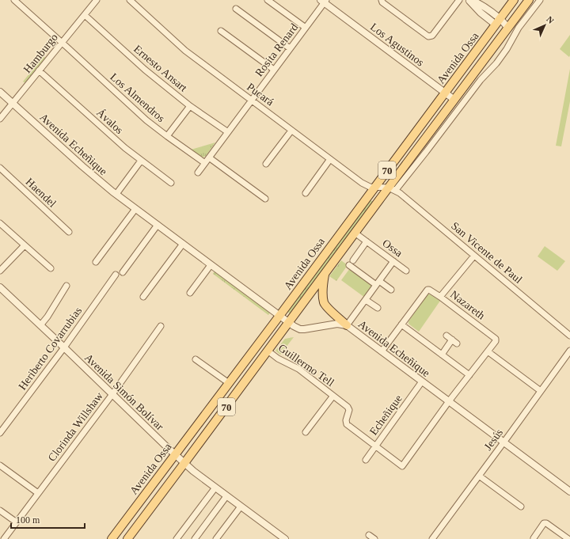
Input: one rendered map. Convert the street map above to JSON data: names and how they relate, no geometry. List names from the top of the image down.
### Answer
{
  "streets": {
    "main road": ["Avenida Ossa", "70"],
    "street": [
      "Los Agustinos",
      "Rosita Renard",
      "Hamburgo",
      "Ernesto Ansart",
      "Pucará",
      "Los Almendros",
      "Ávalos",
      "Avenida Echeñique",
      "Haendel",
      "Ossa",
      "San Vicente de Paul",
      "Nazareth",
      "Heriberto Covarrubias",
      "Guillermo Tell",
      "Avenida Simón Bolívar",
      "Echeñique",
      "Clorinda Willshaw",
      "Jesús"
    ]
  },
  "crossings": [
    ["Los Agustinos", "Rosita Renard"],
    ["Los Agustinos", "Avenida Ossa"],
    ["Rosita Renard", "Ernesto Ansart"],
    ["Rosita Renard", "Pucará"],
    ["Rosita Renard", "Los Almendros"],
    ["Hamburgo", "Ernesto Ansart"],
    ["Hamburgo", "Los Almendros"],
    ["Hamburgo", "Ávalos"],
    ["Hamburgo", "Avenida Echeñique"],
    ["Avenida Ossa", "Pucará"],
    ["Avenida Ossa", "Avenida Echeñique"],
    ["Avenida Ossa", "Ossa"],
    ["Avenida Ossa", "San Vicente de Paul"],
    ["Avenida Ossa", "Guillermo Tell"],
    ["Avenida Ossa", "Avenida Simón Bolívar"],
    ["Pucará", "San Vicente de Paul"],
    ["Avenida Echeñique", "Guillermo Tell"],
    ["Avenida Echeñique", "Echeñique"],
    ["Avenida Echeñique", "Jesús"],
    ["Heriberto Covarrubias", "Avenida Simón Bolívar"],
    ["Guillermo Tell", "Echeñique"],
    ["Avenida Simón Bolívar", "Clorinda Willshaw"]
  ],
  "scale_bar": "100 m",
  "north": "top right"
}
